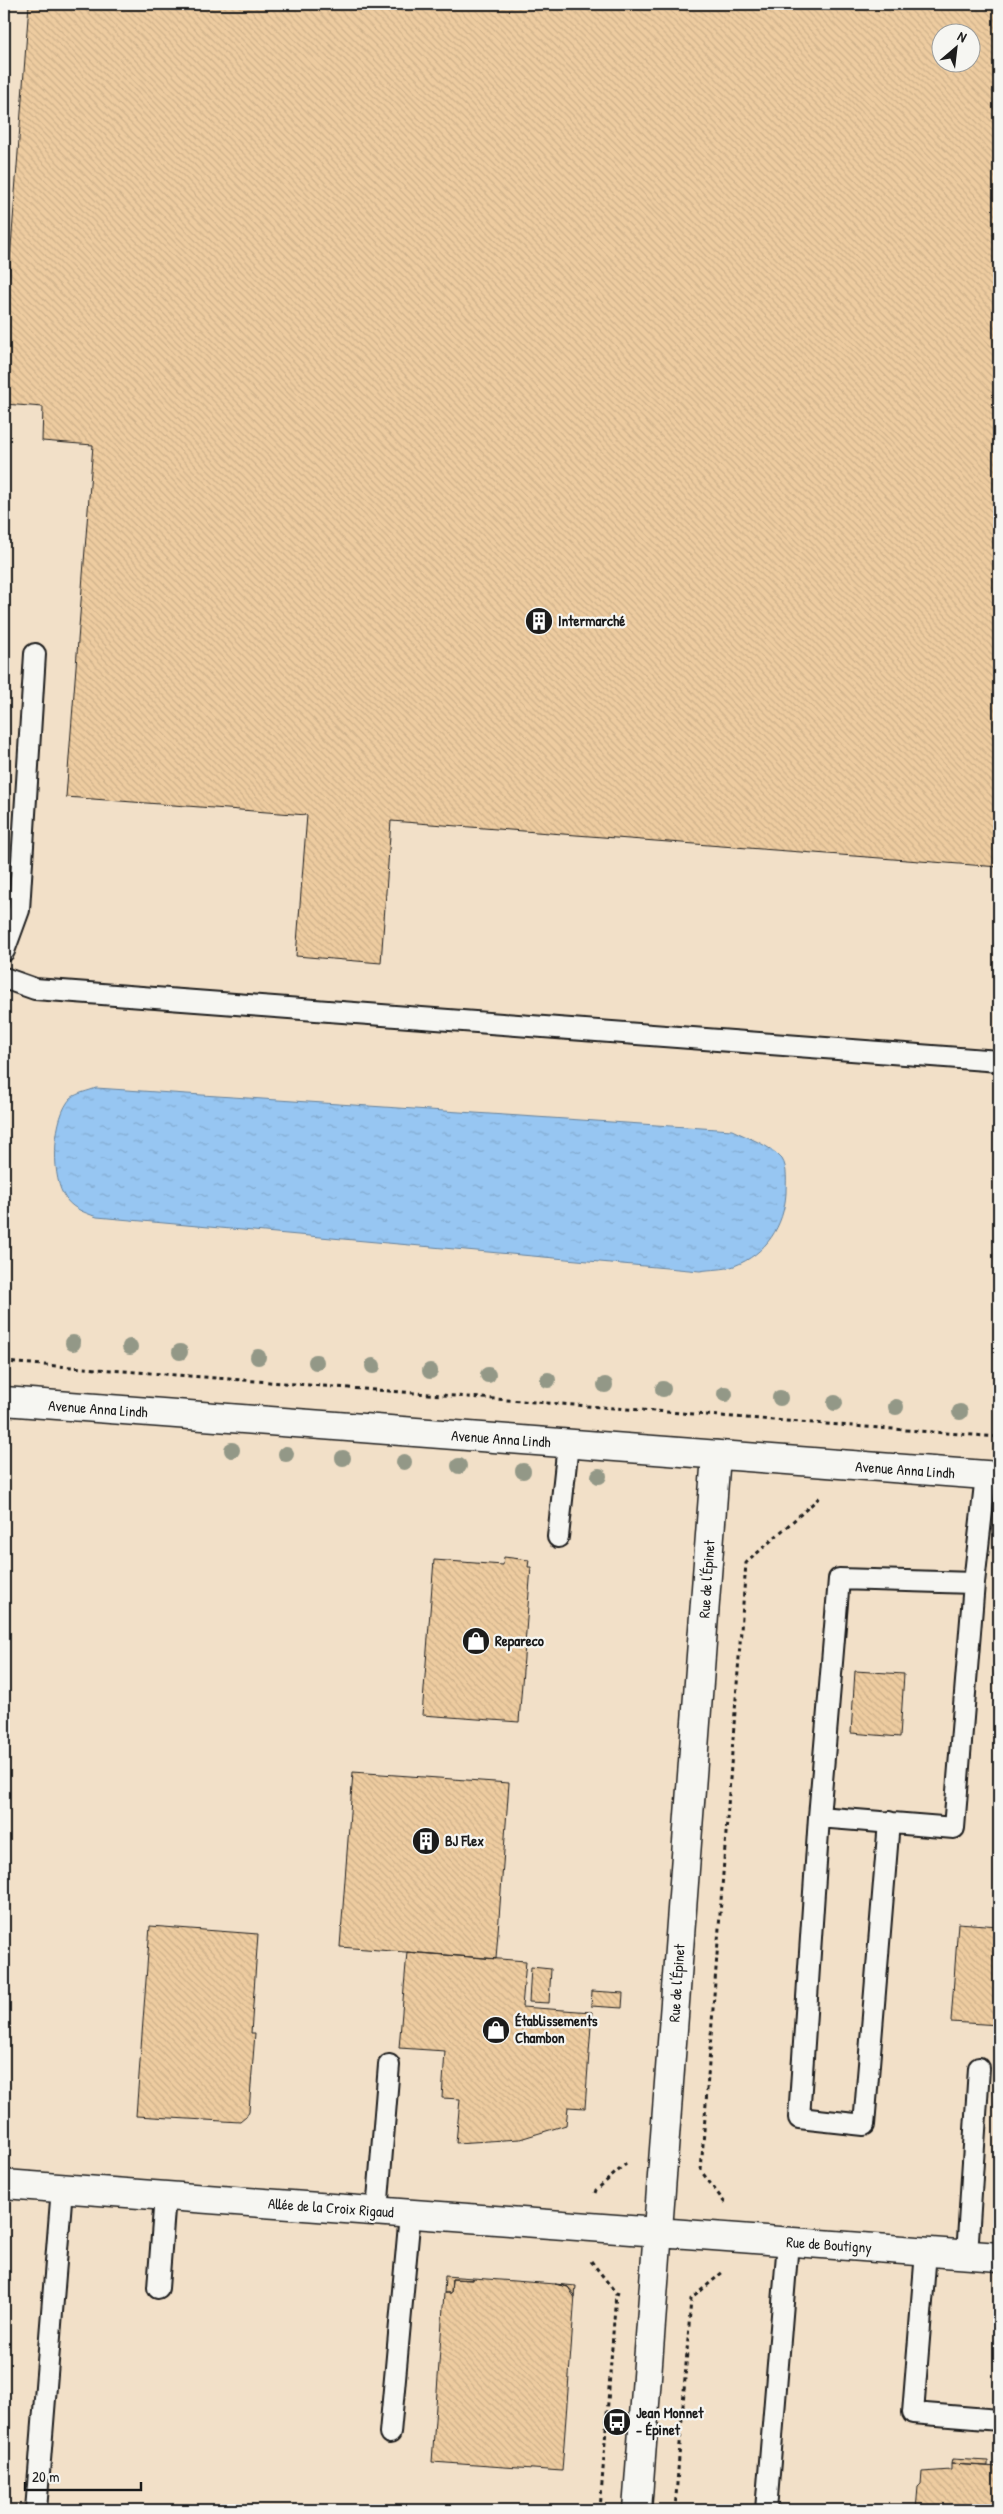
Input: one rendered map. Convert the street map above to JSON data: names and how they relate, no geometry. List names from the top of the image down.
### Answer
{
  "streets": {
    "street": [
      "Avenue Anna Lindh",
      "Rue de l'Épinet",
      "Allée de la Croix Rigaud",
      "Rue de Boutigny"
    ]
  },
  "crossings": [
    ["Avenue Anna Lindh", "Rue de l'Épinet"],
    ["Rue de l'Épinet", "Allée de la Croix Rigaud"],
    ["Rue de l'Épinet", "Rue de Boutigny"],
    ["Allée de la Croix Rigaud", "Rue de Boutigny"]
  ],
  "places": {
    "building": ["Intermarché", "BJ Flex"],
    "shop": ["Repareco", "Établissements Chambon"],
    "bus stop": ["Jean Monnet - Épinet"]
  },
  "scale_bar": "20 m",
  "north": "top right"
}
